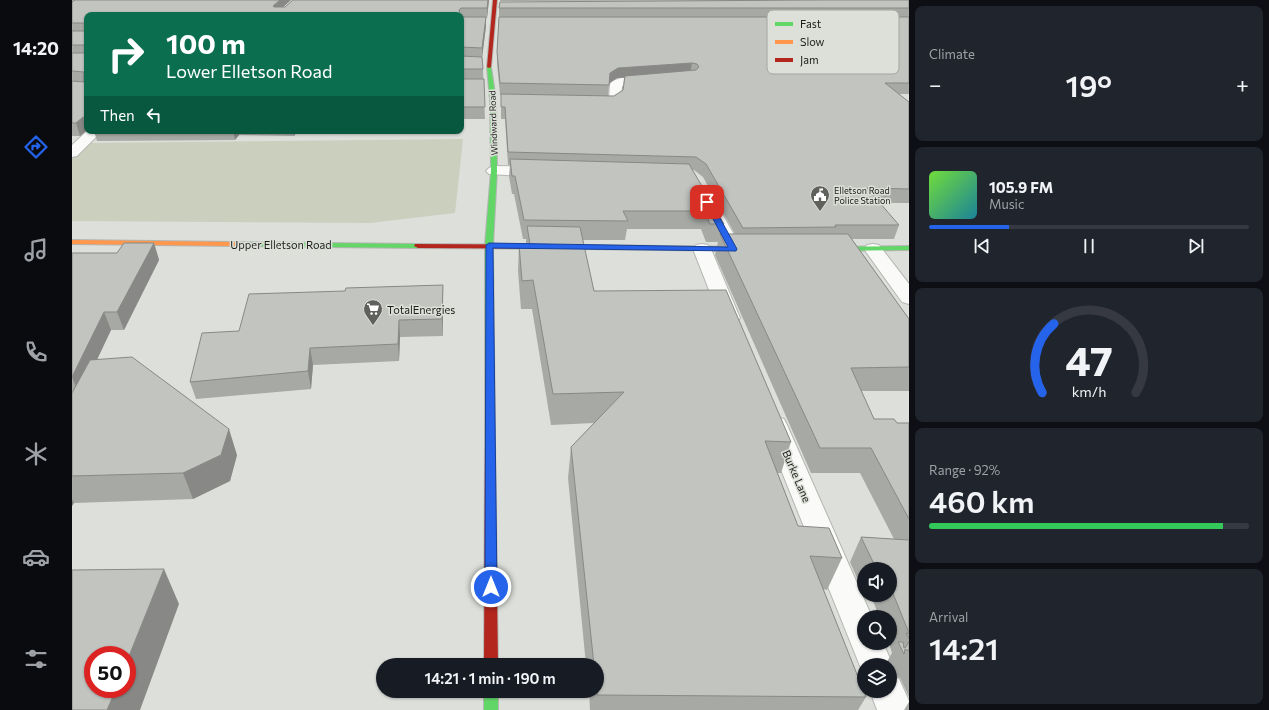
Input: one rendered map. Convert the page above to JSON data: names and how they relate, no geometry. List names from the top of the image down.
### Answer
{
  "streets": {
    "main road": ["Windward Road", "Upper Elletson Road"],
    "street": ["Burke Lane"]
  },
  "crossings": [
    ["Windward Road", "Upper Elletson Road"]
  ],
  "places": {
    "public building": ["Elletson Road Police Station"],
    "supermarket": ["TotalEnergies"]
  },
  "legend": ["Fast", "Slow", "Jam"],
  "page": {
    "tabs": "14:20",
    "tile": [
      "Climate",
      ["Range · 92%", "460 km"],
      ["Arrival", "14:21"]
    ],
    "turn": ["100 m", "Lower Elletson Road"],
    "heat": ["−", "19°", "+"],
    "then": "Then",
    "song": ["105.9 FM", "Music"],
    "limit": "50",
    "trip": "14:21 · 1 min · 190 m",
    "gauge": ["47", "km/h"]
  }
}
